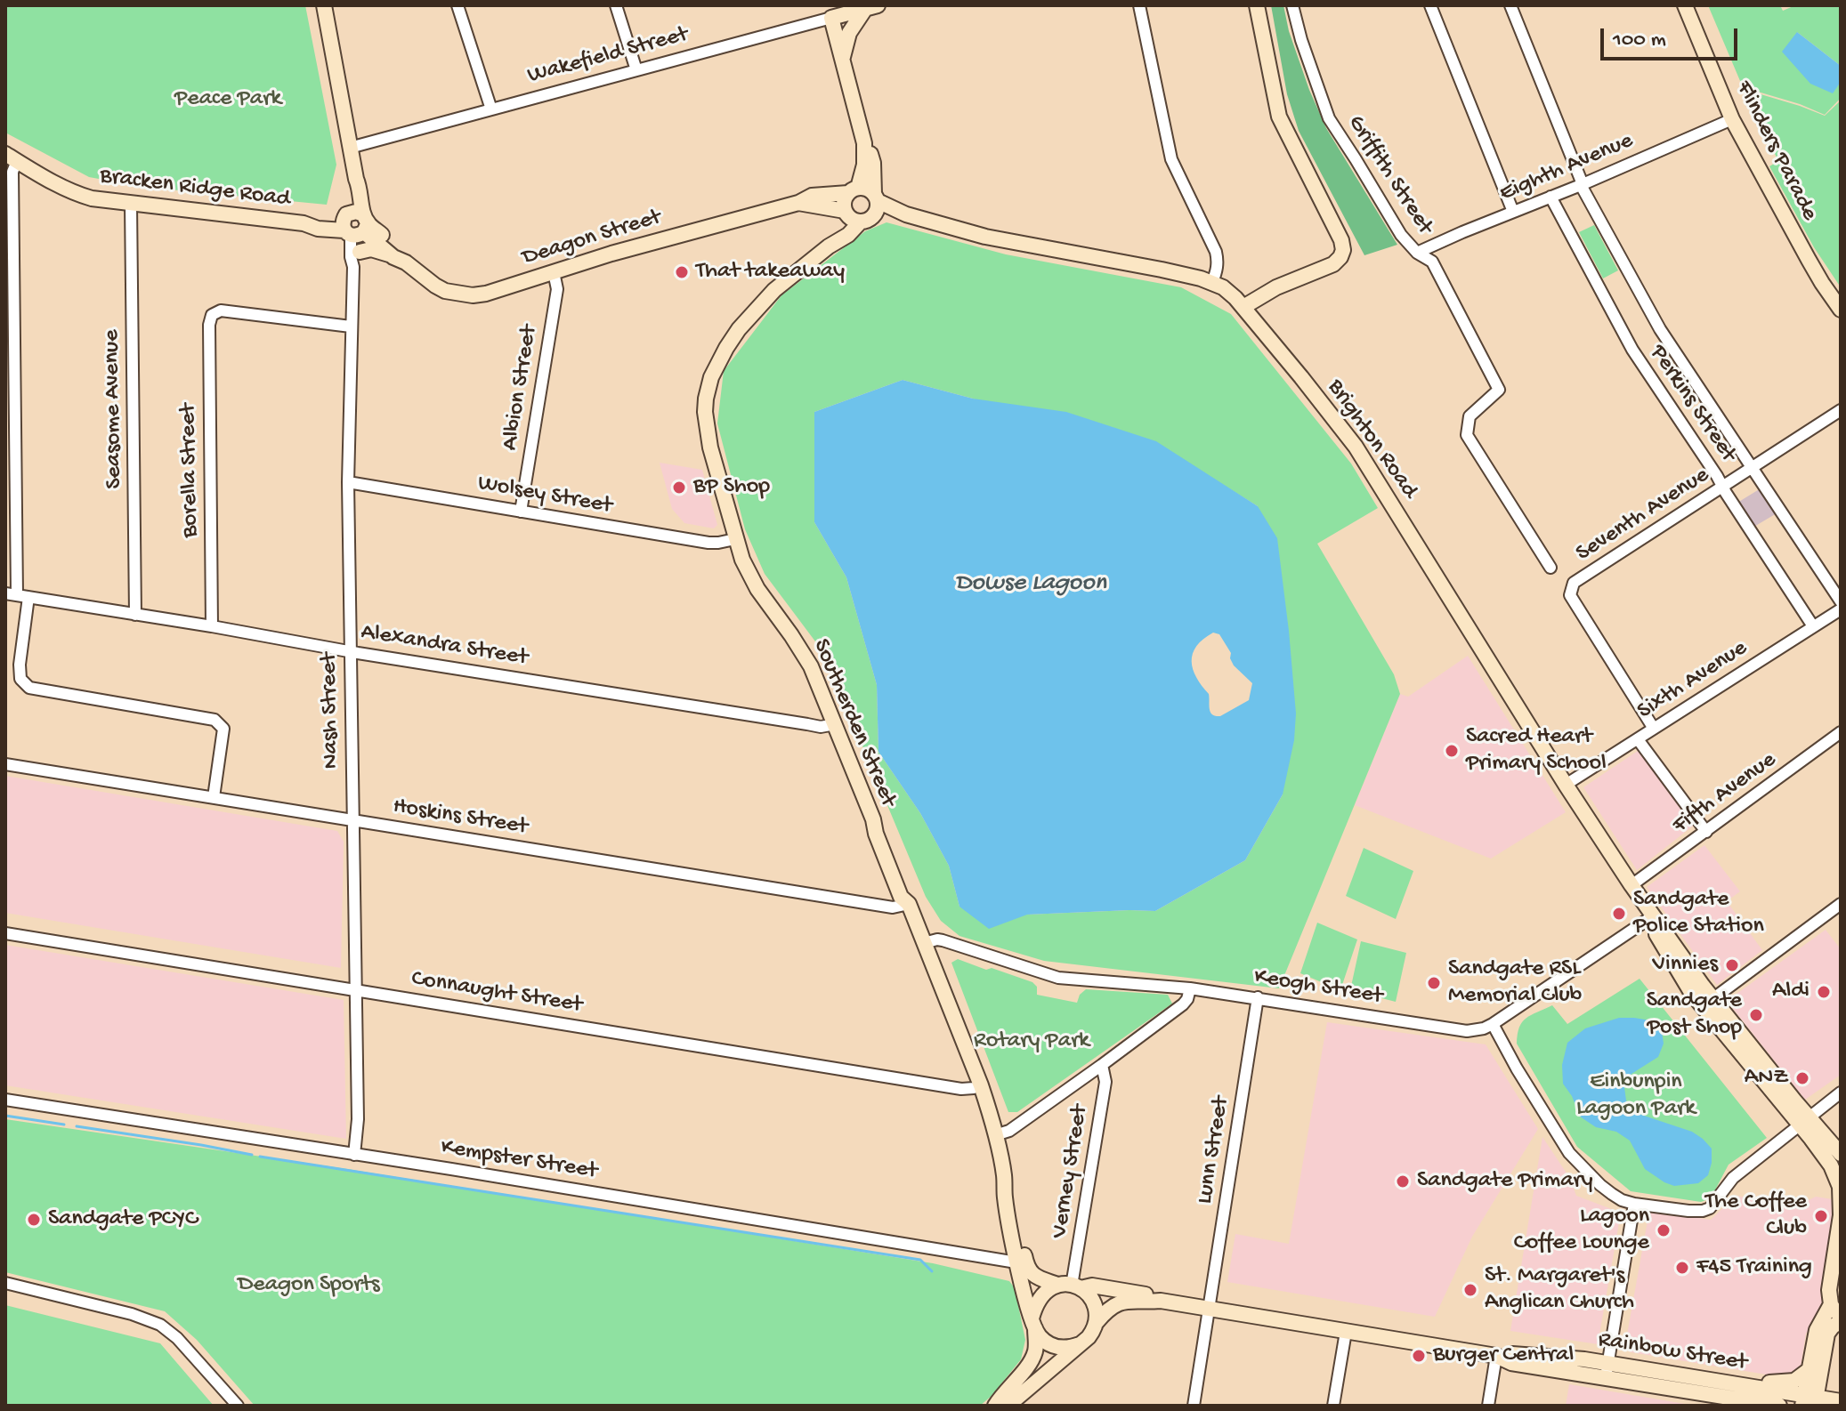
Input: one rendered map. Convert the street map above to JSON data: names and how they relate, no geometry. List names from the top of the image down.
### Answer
{
  "streets": {
    "main road": [
      "Wakefield Street",
      "Flinders Parade",
      "Bracken Ridge Road",
      "Deagon Street",
      "Brighton Road",
      "Southerden Street",
      "Rainbow Street"
    ],
    "street": [
      "Eighth Avenue",
      "Griffith Street",
      "Albion Street",
      "Perkins Street",
      "Seasome Avenue",
      "Borella Street",
      "Wolsey Street",
      "Seventh Avenue",
      "Alexandra Street",
      "Sixth Avenue",
      "Nash Street",
      "Fifth Avenue",
      "Hoskins Street",
      "Keogh Street",
      "Connaught Street",
      "Lunn Street",
      "Kempster Street",
      "Verney Street"
    ]
  },
  "crossings": [
    ["Flinders Parade", "Eighth Avenue"],
    ["Eighth Avenue", "Griffith Street"],
    ["Eighth Avenue", "Perkins Street"],
    ["Bracken Ridge Road", "Deagon Street"],
    ["Bracken Ridge Road", "Seasome Avenue"],
    ["Bracken Ridge Road", "Nash Street"],
    ["Deagon Street", "Albion Street"],
    ["Deagon Street", "Nash Street"],
    ["Deagon Street", "Southerden Street"],
    ["Albion Street", "Wolsey Street"],
    ["Perkins Street", "Seventh Avenue"],
    ["Perkins Street", "Sixth Avenue"],
    ["Seasome Avenue", "Alexandra Street"],
    ["Brighton Road", "Sixth Avenue"],
    ["Brighton Road", "Fifth Avenue"],
    ["Brighton Road", "Keogh Street"],
    ["Borella Street", "Alexandra Street"],
    ["Borella Street", "Nash Street"],
    ["Wolsey Street", "Nash Street"],
    ["Wolsey Street", "Southerden Street"],
    ["Seventh Avenue", "Sixth Avenue"],
    ["Alexandra Street", "Nash Street"],
    ["Alexandra Street", "Southerden Street"],
    ["Nash Street", "Hoskins Street"],
    ["Nash Street", "Connaught Street"],
    ["Nash Street", "Kempster Street"],
    ["Southerden Street", "Hoskins Street"],
    ["Southerden Street", "Connaught Street"],
    ["Southerden Street", "Kempster Street"],
    ["Southerden Street", "Verney Street"],
    ["Southerden Street", "Rainbow Street"],
    ["Keogh Street", "Lunn Street"],
    ["Lunn Street", "Rainbow Street"],
    ["Verney Street", "Rainbow Street"]
  ],
  "water": ["Dowse Lagoon"],
  "parks": [
    "Peace Park",
    "Rotary Park",
    "Einbunpin Lagoon Park",
    "Deagon Sports"
  ],
  "places": [
    "That takeaway",
    "BP Shop",
    "Sacred Heart Primary School",
    "Sandgate Police Station",
    "Vinnies",
    "Sandgate RSL Memorial Club",
    "Aldi",
    "Sandgate Post Shop",
    "ANZ",
    "Sandgate Primary",
    "The Coffee Club",
    "Sandgate PCYC",
    "Lagoon Coffee Lounge",
    "F45 Training",
    "St. Margaret's Anglican Church",
    "Burger Central"
  ],
  "scale_bar": "100 m"
}
